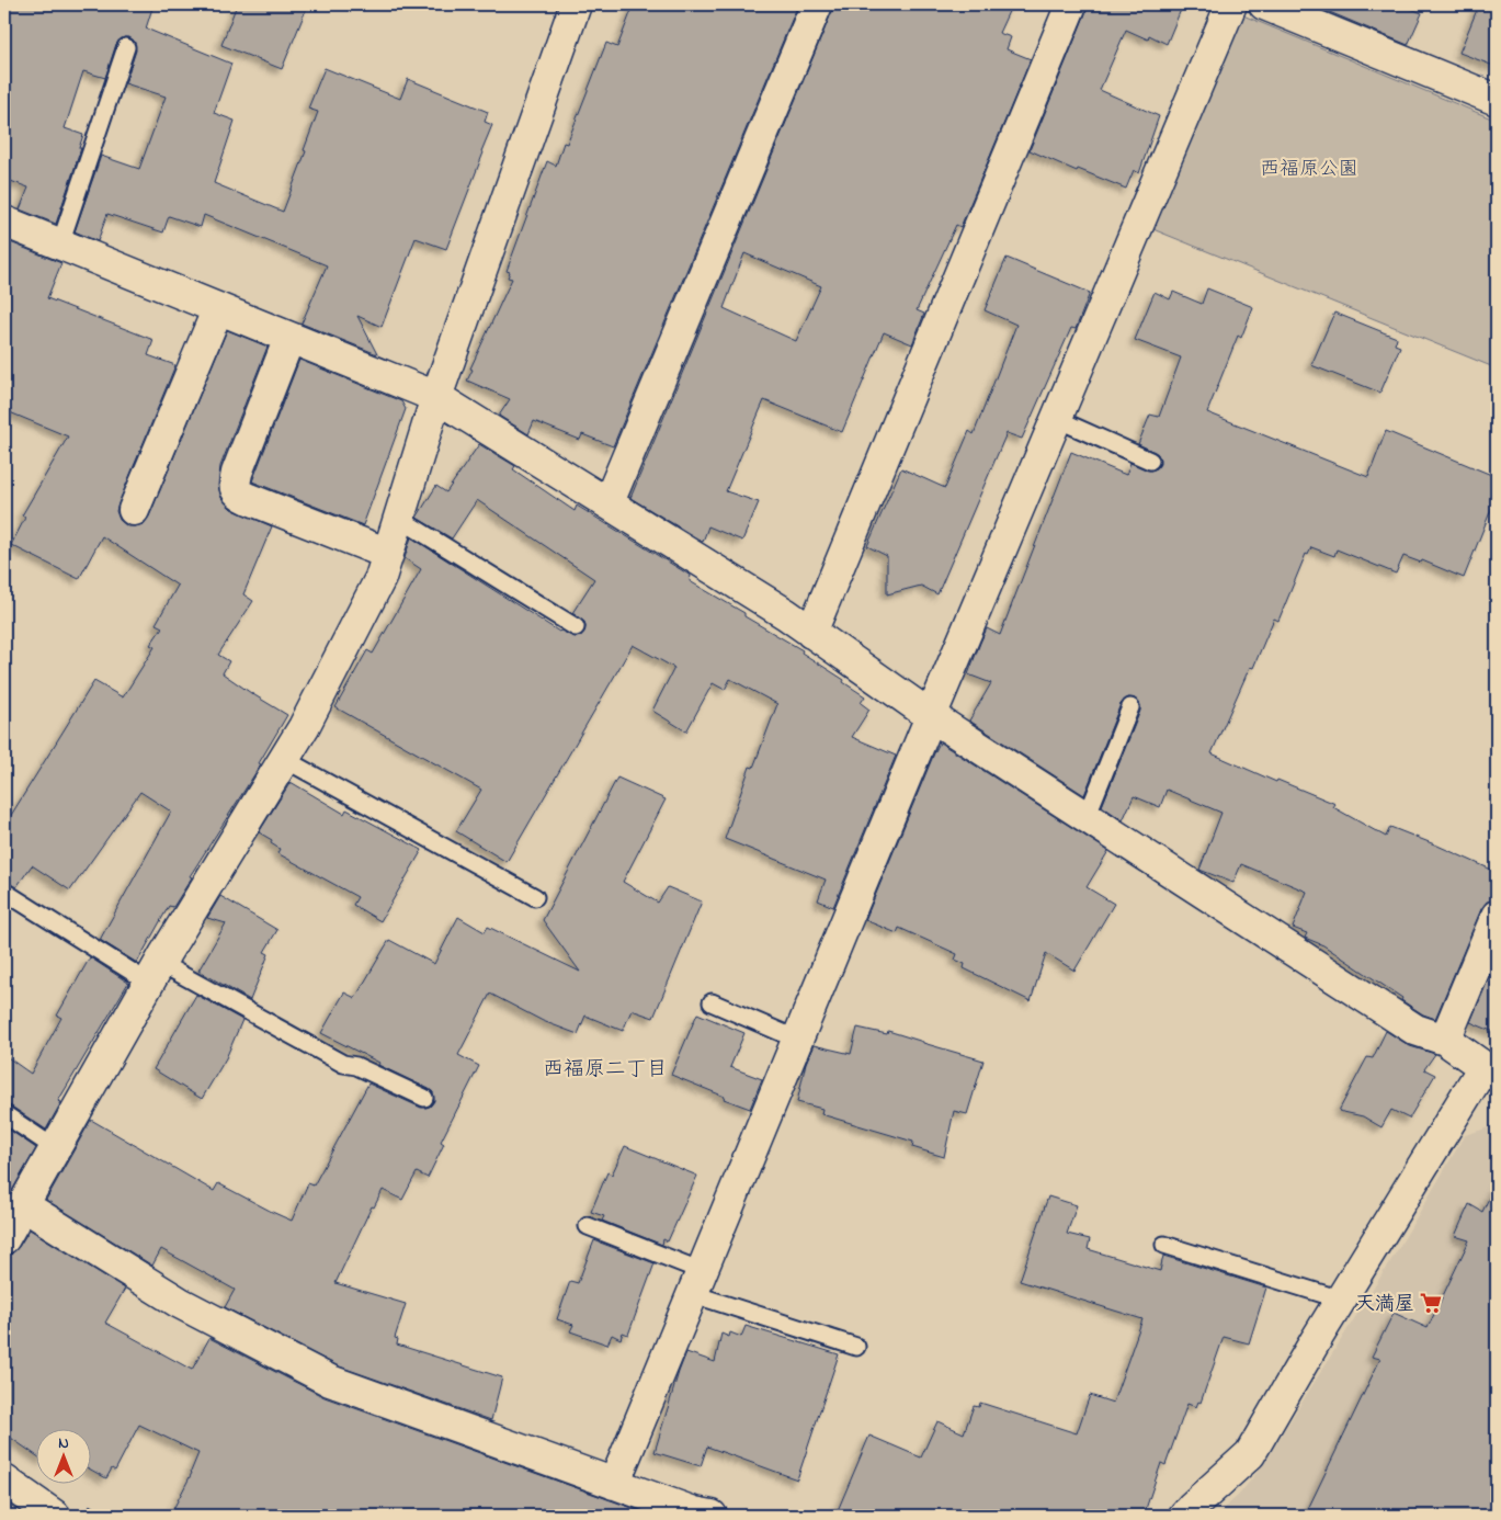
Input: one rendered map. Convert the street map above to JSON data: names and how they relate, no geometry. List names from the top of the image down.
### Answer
{
  "districts": ["西福原二丁目"],
  "parks": ["西福原公園"],
  "places": {
    "supermarket": ["天満屋"]
  },
  "north": "top"
}
